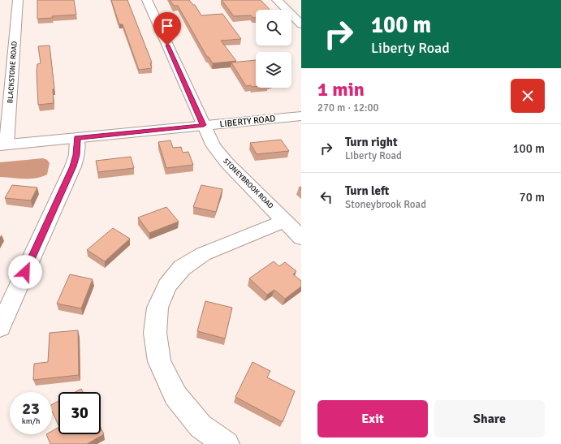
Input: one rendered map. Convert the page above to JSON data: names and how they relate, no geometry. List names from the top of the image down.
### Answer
{
  "streets": {
    "street": ["BLACKSTONE ROAD", "LIBERTY ROAD", "STONEYBROOK ROAD"]
  },
  "crossings": [
    ["BLACKSTONE ROAD", "LIBERTY ROAD"],
    ["LIBERTY ROAD", "STONEYBROOK ROAD"]
  ],
  "page": {
    "turn": ["100 m", "Liberty Road"],
    "heading": ["1 min", "270 m · 12:00"],
    "list": [
      {
        "name": "Turn right",
        "note": "Liberty Road",
        "value": "100 m"
      },
      {
        "name": "Turn left",
        "note": "Stoneybrook Road",
        "value": "70 m"
      }
    ],
    "speed": "23 km/h",
    "limit": "30",
    "buttons": ["Exit", "Share"]
  }
}
